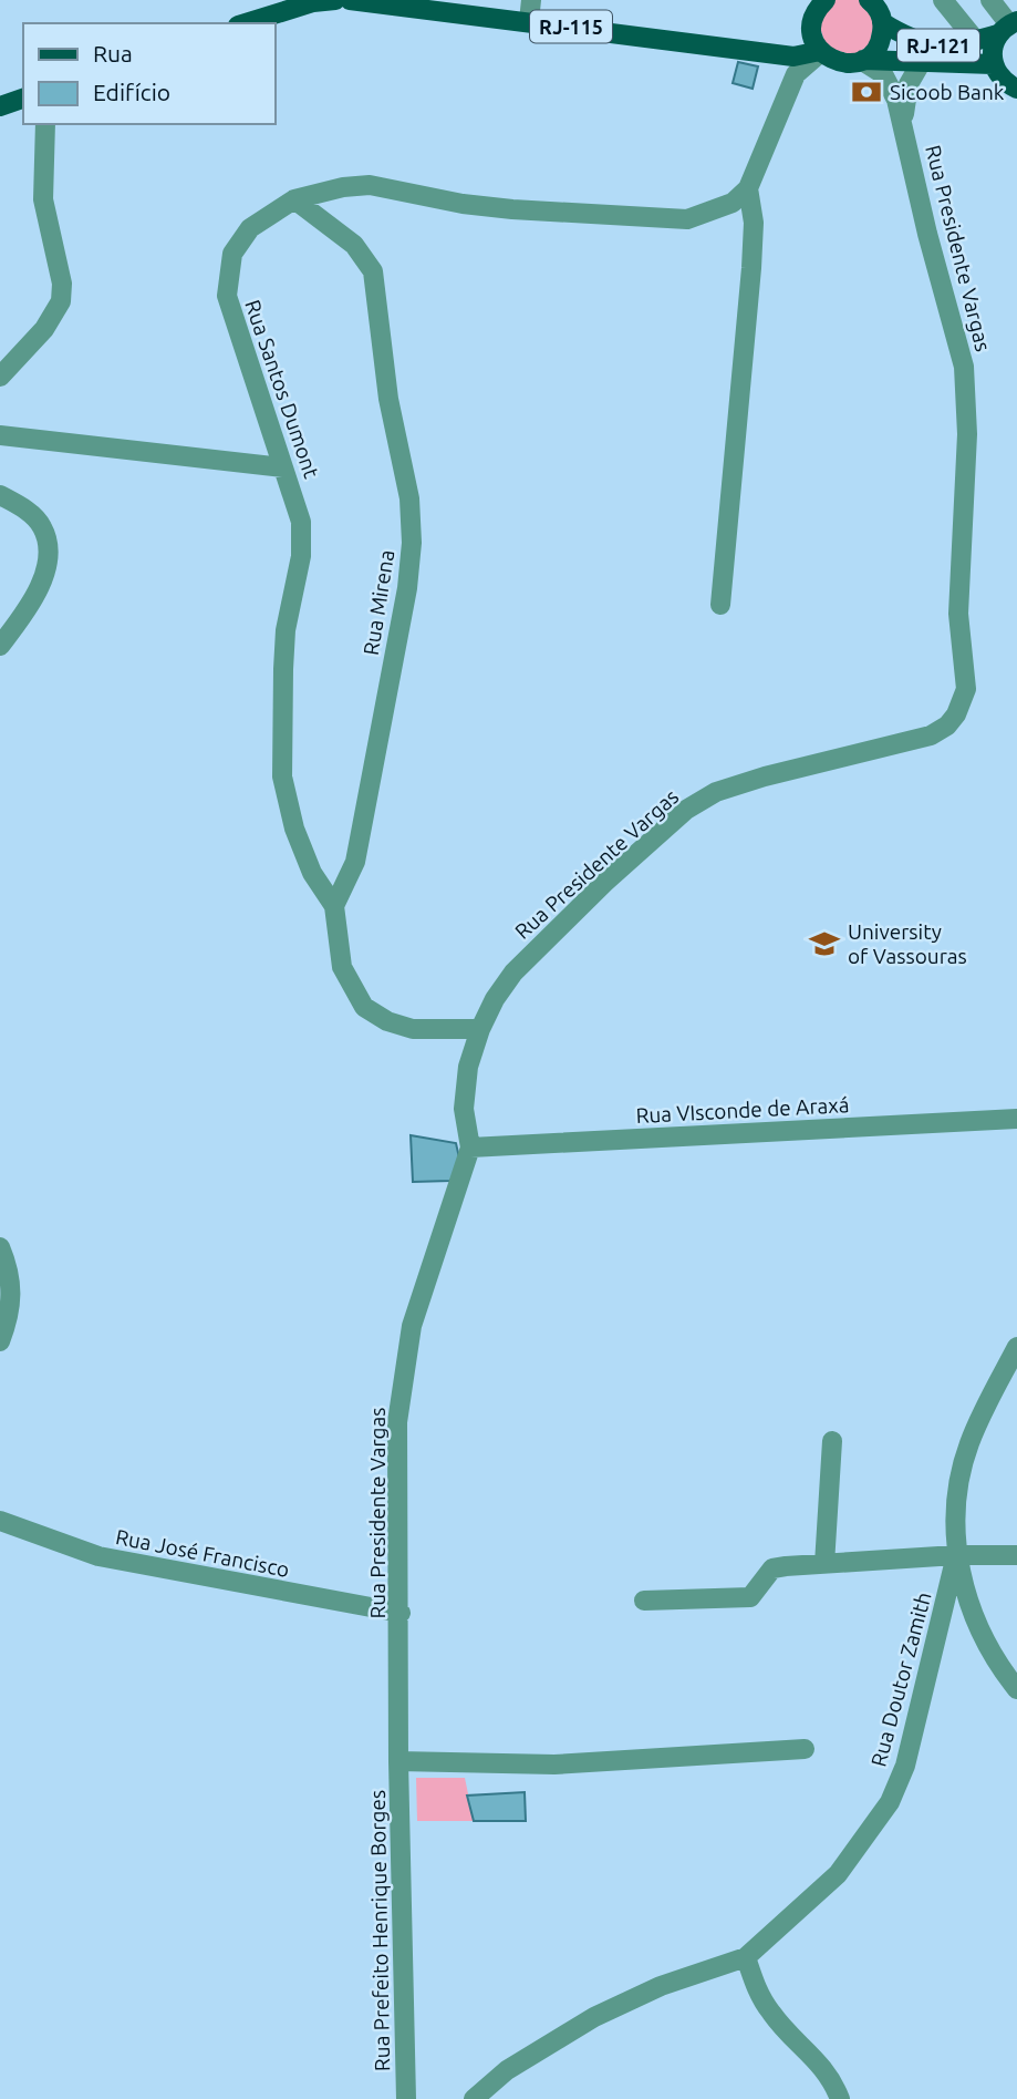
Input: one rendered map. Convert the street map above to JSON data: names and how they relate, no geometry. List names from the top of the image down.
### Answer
{
  "streets": {
    "main road": ["RJ-115", "RJ-121"],
    "street": [
      "Rua Presidente Vargas",
      "Rua Santos Dumont",
      "Rua Mirena",
      "Rua VIsconde de Araxá",
      "Rua José Francisco",
      "Rua Doutor Zamith",
      "Rua Prefeito Henrique Borges"
    ]
  },
  "crossings": [
    ["RJ-115", "RJ-121"],
    ["RJ-115", "Rua Presidente Vargas"],
    ["RJ-121", "Rua Presidente Vargas"],
    ["Rua Presidente Vargas", "Rua Santos Dumont"],
    ["Rua Presidente Vargas", "Rua VIsconde de Araxá"],
    ["Rua Presidente Vargas", "Rua José Francisco"],
    ["Rua Presidente Vargas", "Rua Prefeito Henrique Borges"],
    ["Rua Santos Dumont", "Rua Mirena"]
  ],
  "places": {
    "bank": ["Sicoob Bank"],
    "school or university": ["University of Vassouras"]
  },
  "legend": ["Rua", "Edifício"]
}
